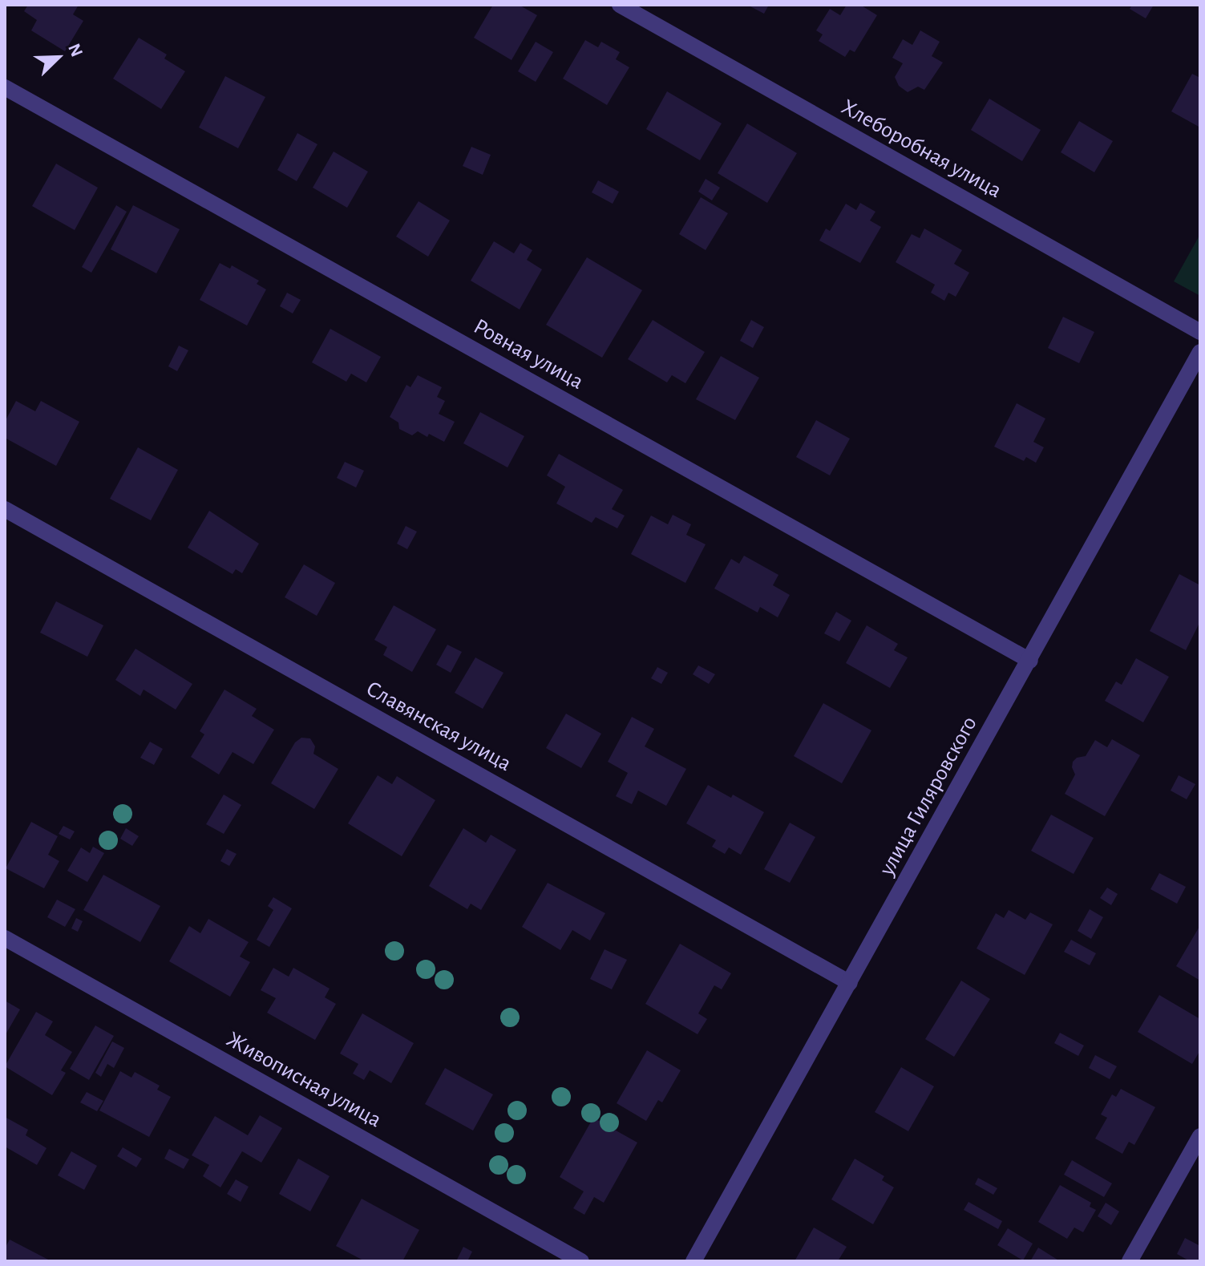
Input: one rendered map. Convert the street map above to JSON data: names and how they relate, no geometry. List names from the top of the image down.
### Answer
{
  "streets": {
    "street": [
      "Хлеборобная улица",
      "Ровная улица",
      "Славянская улица",
      "улица Гиляровского",
      "Живописная улица"
    ]
  },
  "crossings": [
    ["Ровная улица", "улица Гиляровского"],
    ["Славянская улица", "улица Гиляровского"]
  ],
  "north": "top right"
}
